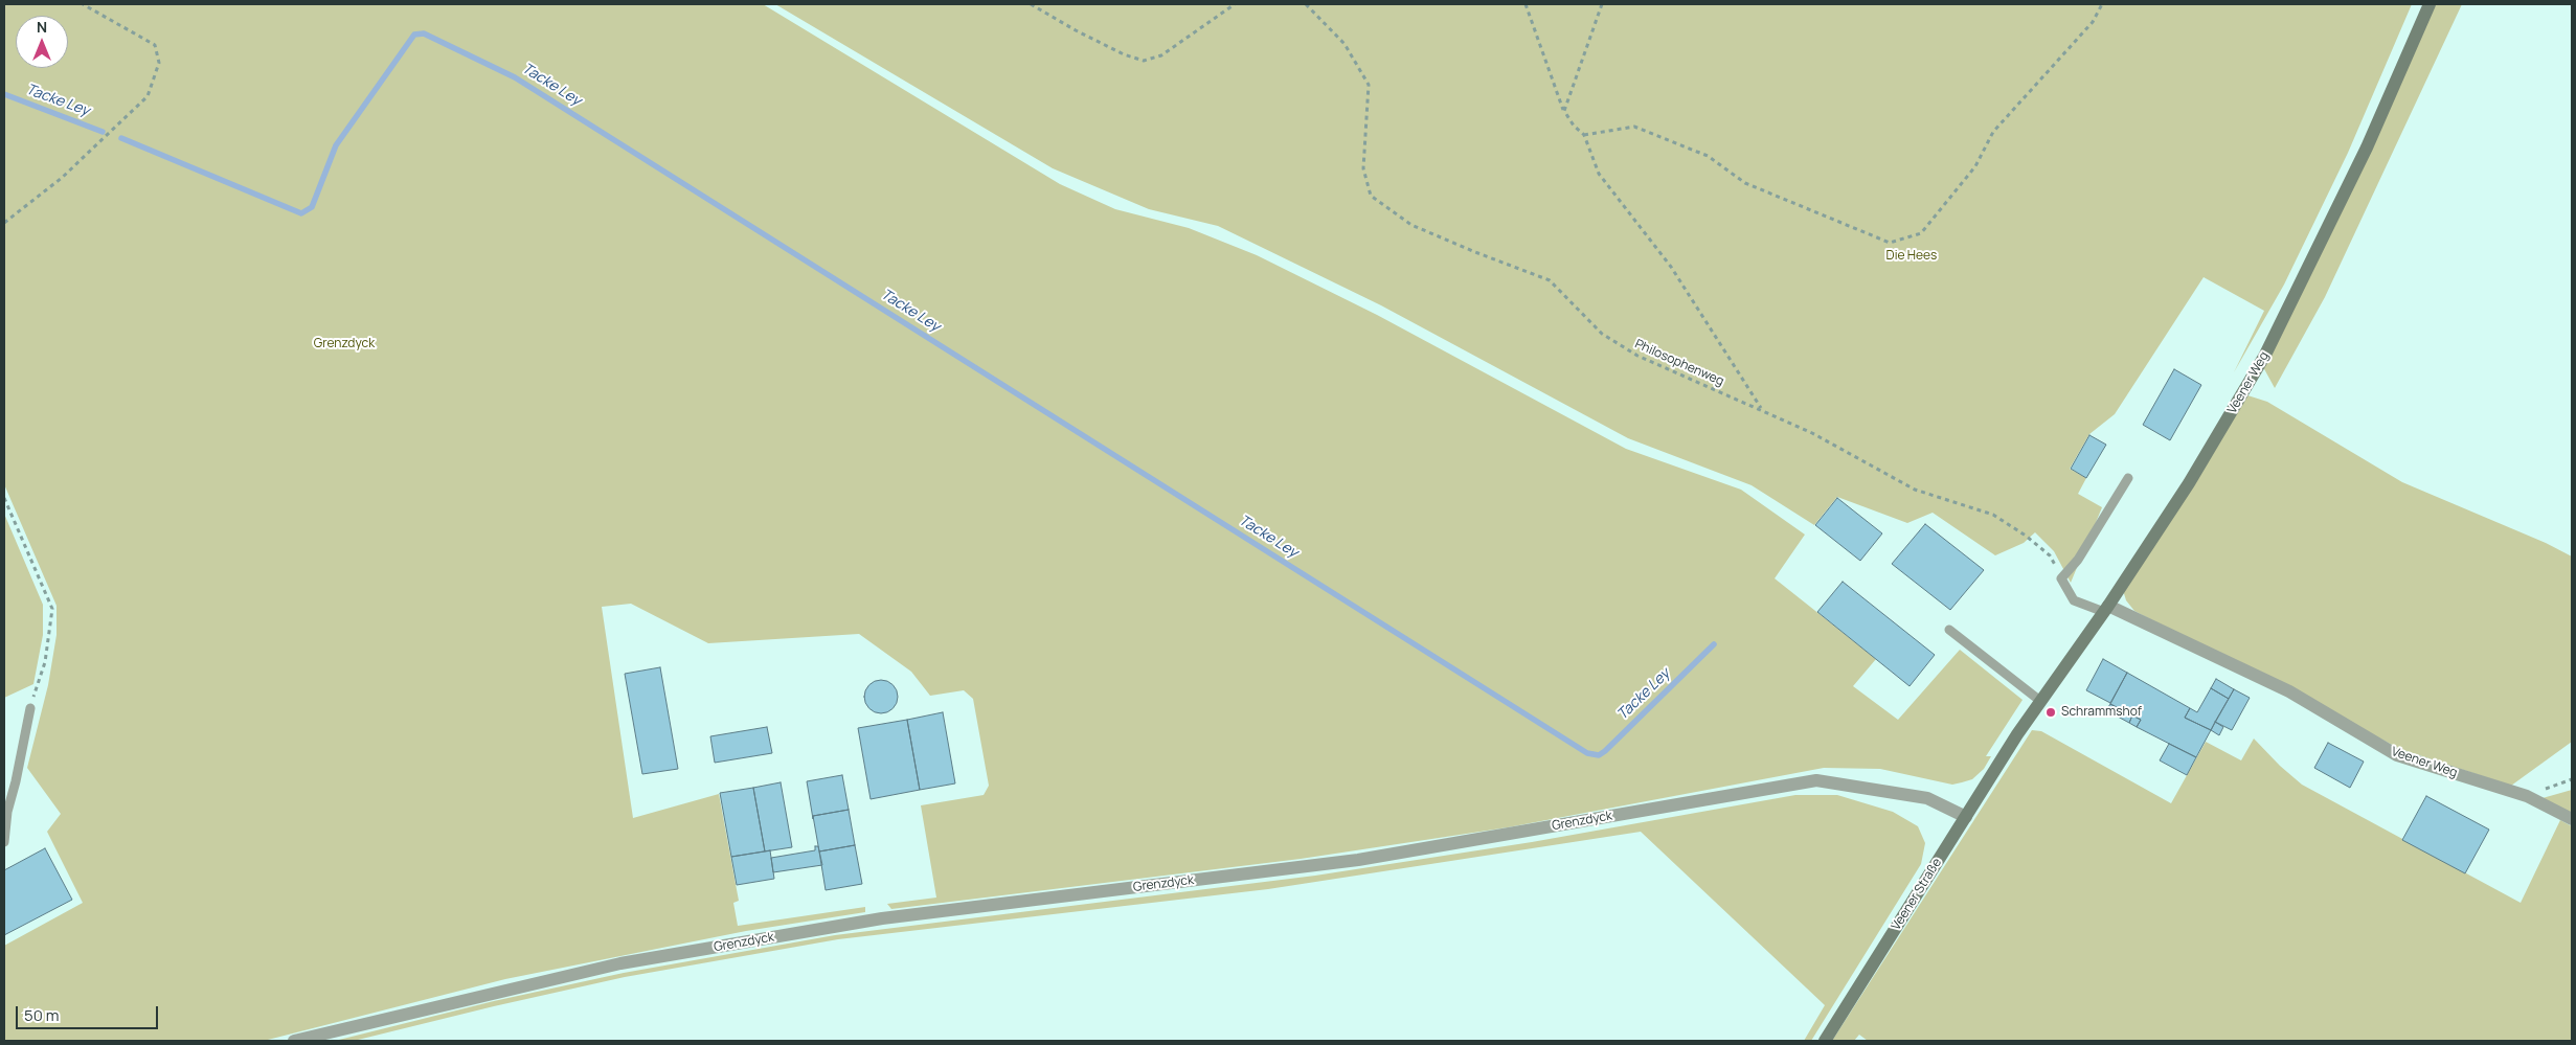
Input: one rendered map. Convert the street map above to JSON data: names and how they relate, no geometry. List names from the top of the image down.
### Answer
{
  "streets": {
    "main road": ["Veener Weg", "Veener Straße"],
    "street": ["Grenzdyck"],
    "path": ["Philosophenweg"]
  },
  "crossings": [
    ["Veener Weg", "Veener Straße"],
    ["Grenzdyck", "Veener Straße"]
  ],
  "water": ["Tacke Ley"],
  "parks": ["Die Hees", "Grenzdyck"],
  "places": ["Schrammshof"],
  "scale_bar": "50 m",
  "north": "top"
}
